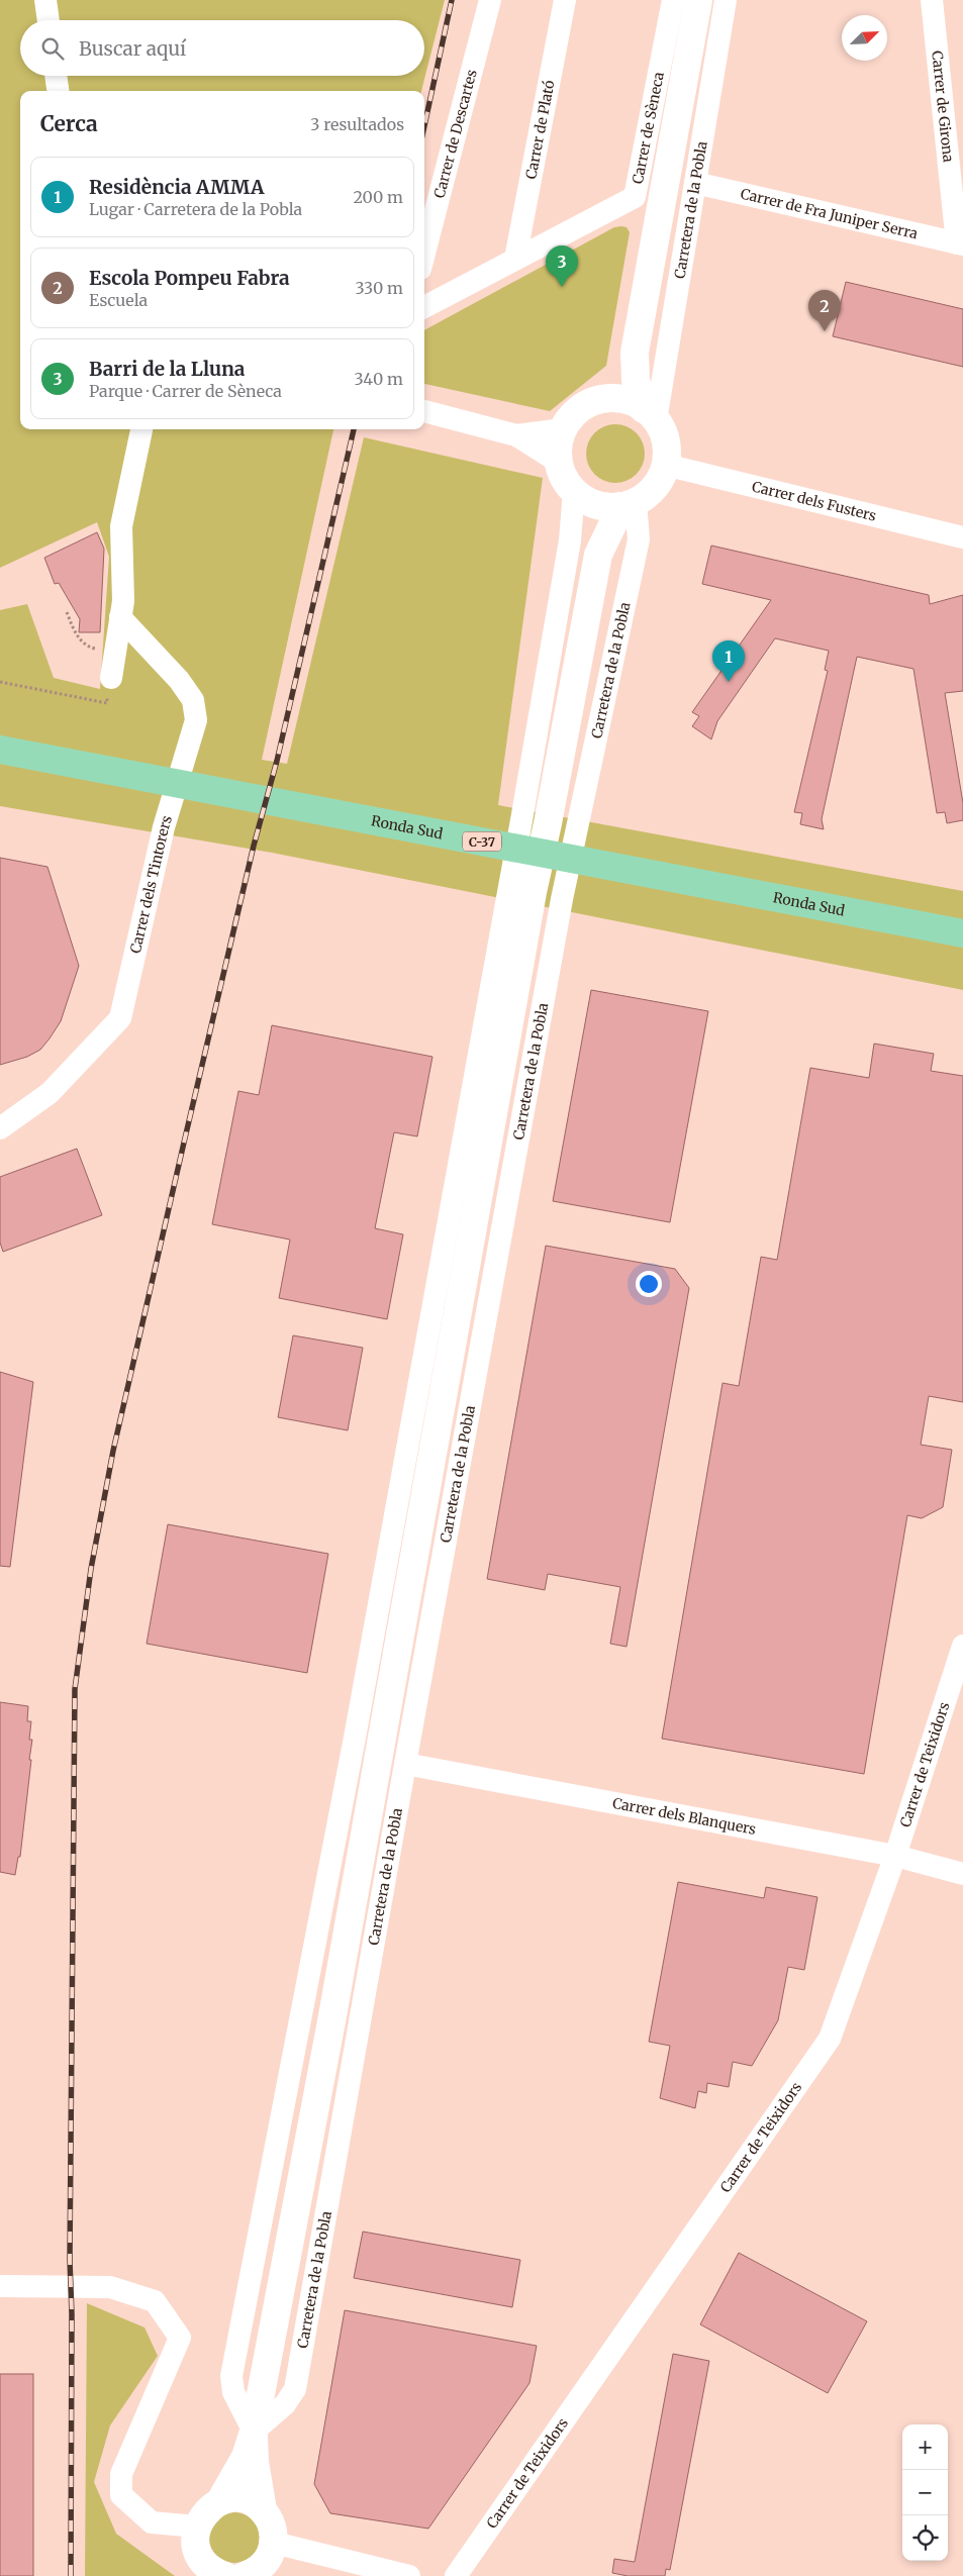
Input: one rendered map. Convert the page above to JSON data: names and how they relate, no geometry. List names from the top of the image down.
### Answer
{
  "streets": {
    "highway": ["Ronda Sud", "C-37"],
    "street": [
      "Carrer de Girona",
      "Carrer de Sèneca",
      "Carrer de Plató",
      "Carrer de Descartes",
      "Carretera de la Pobla",
      "Carrer de Fra Juniper Serra",
      "Carrer dels Fusters",
      "Carrer dels Tintorers",
      "Carrer de Teixidors",
      "Carrer dels Blanquers"
    ]
  },
  "crossings": [
    ["Carrer de Girona", "Carrer de Fra Juniper Serra"],
    ["Carrer de Sèneca", "Carrer de Plató"],
    ["Carretera de la Pobla", "Carrer de Fra Juniper Serra"],
    ["Carretera de la Pobla", "Carrer dels Fusters"],
    ["Carretera de la Pobla", "Carrer dels Blanquers"],
    ["Carrer de Teixidors", "Carrer dels Blanquers"]
  ],
  "north": "top right",
  "page": {
    "search": "Buscar aquí",
    "heading": ["Cerca", "3 resultados"],
    "list": [
      {
        "mark": "1",
        "name": "Residència AMMA",
        "note": "Lugar · Carretera de la Pobla",
        "value": "200 m"
      },
      {
        "mark": "2",
        "name": "Escola Pompeu Fabra",
        "note": "Escuela",
        "value": "330 m"
      },
      {
        "mark": "3",
        "name": "Barri de la Lluna",
        "note": "Parque · Carrer de Sèneca",
        "value": "340 m"
      }
    ],
    "pins": ["3", "2", "1"],
    "map_buttons": ["+", "−"]
  }
}
